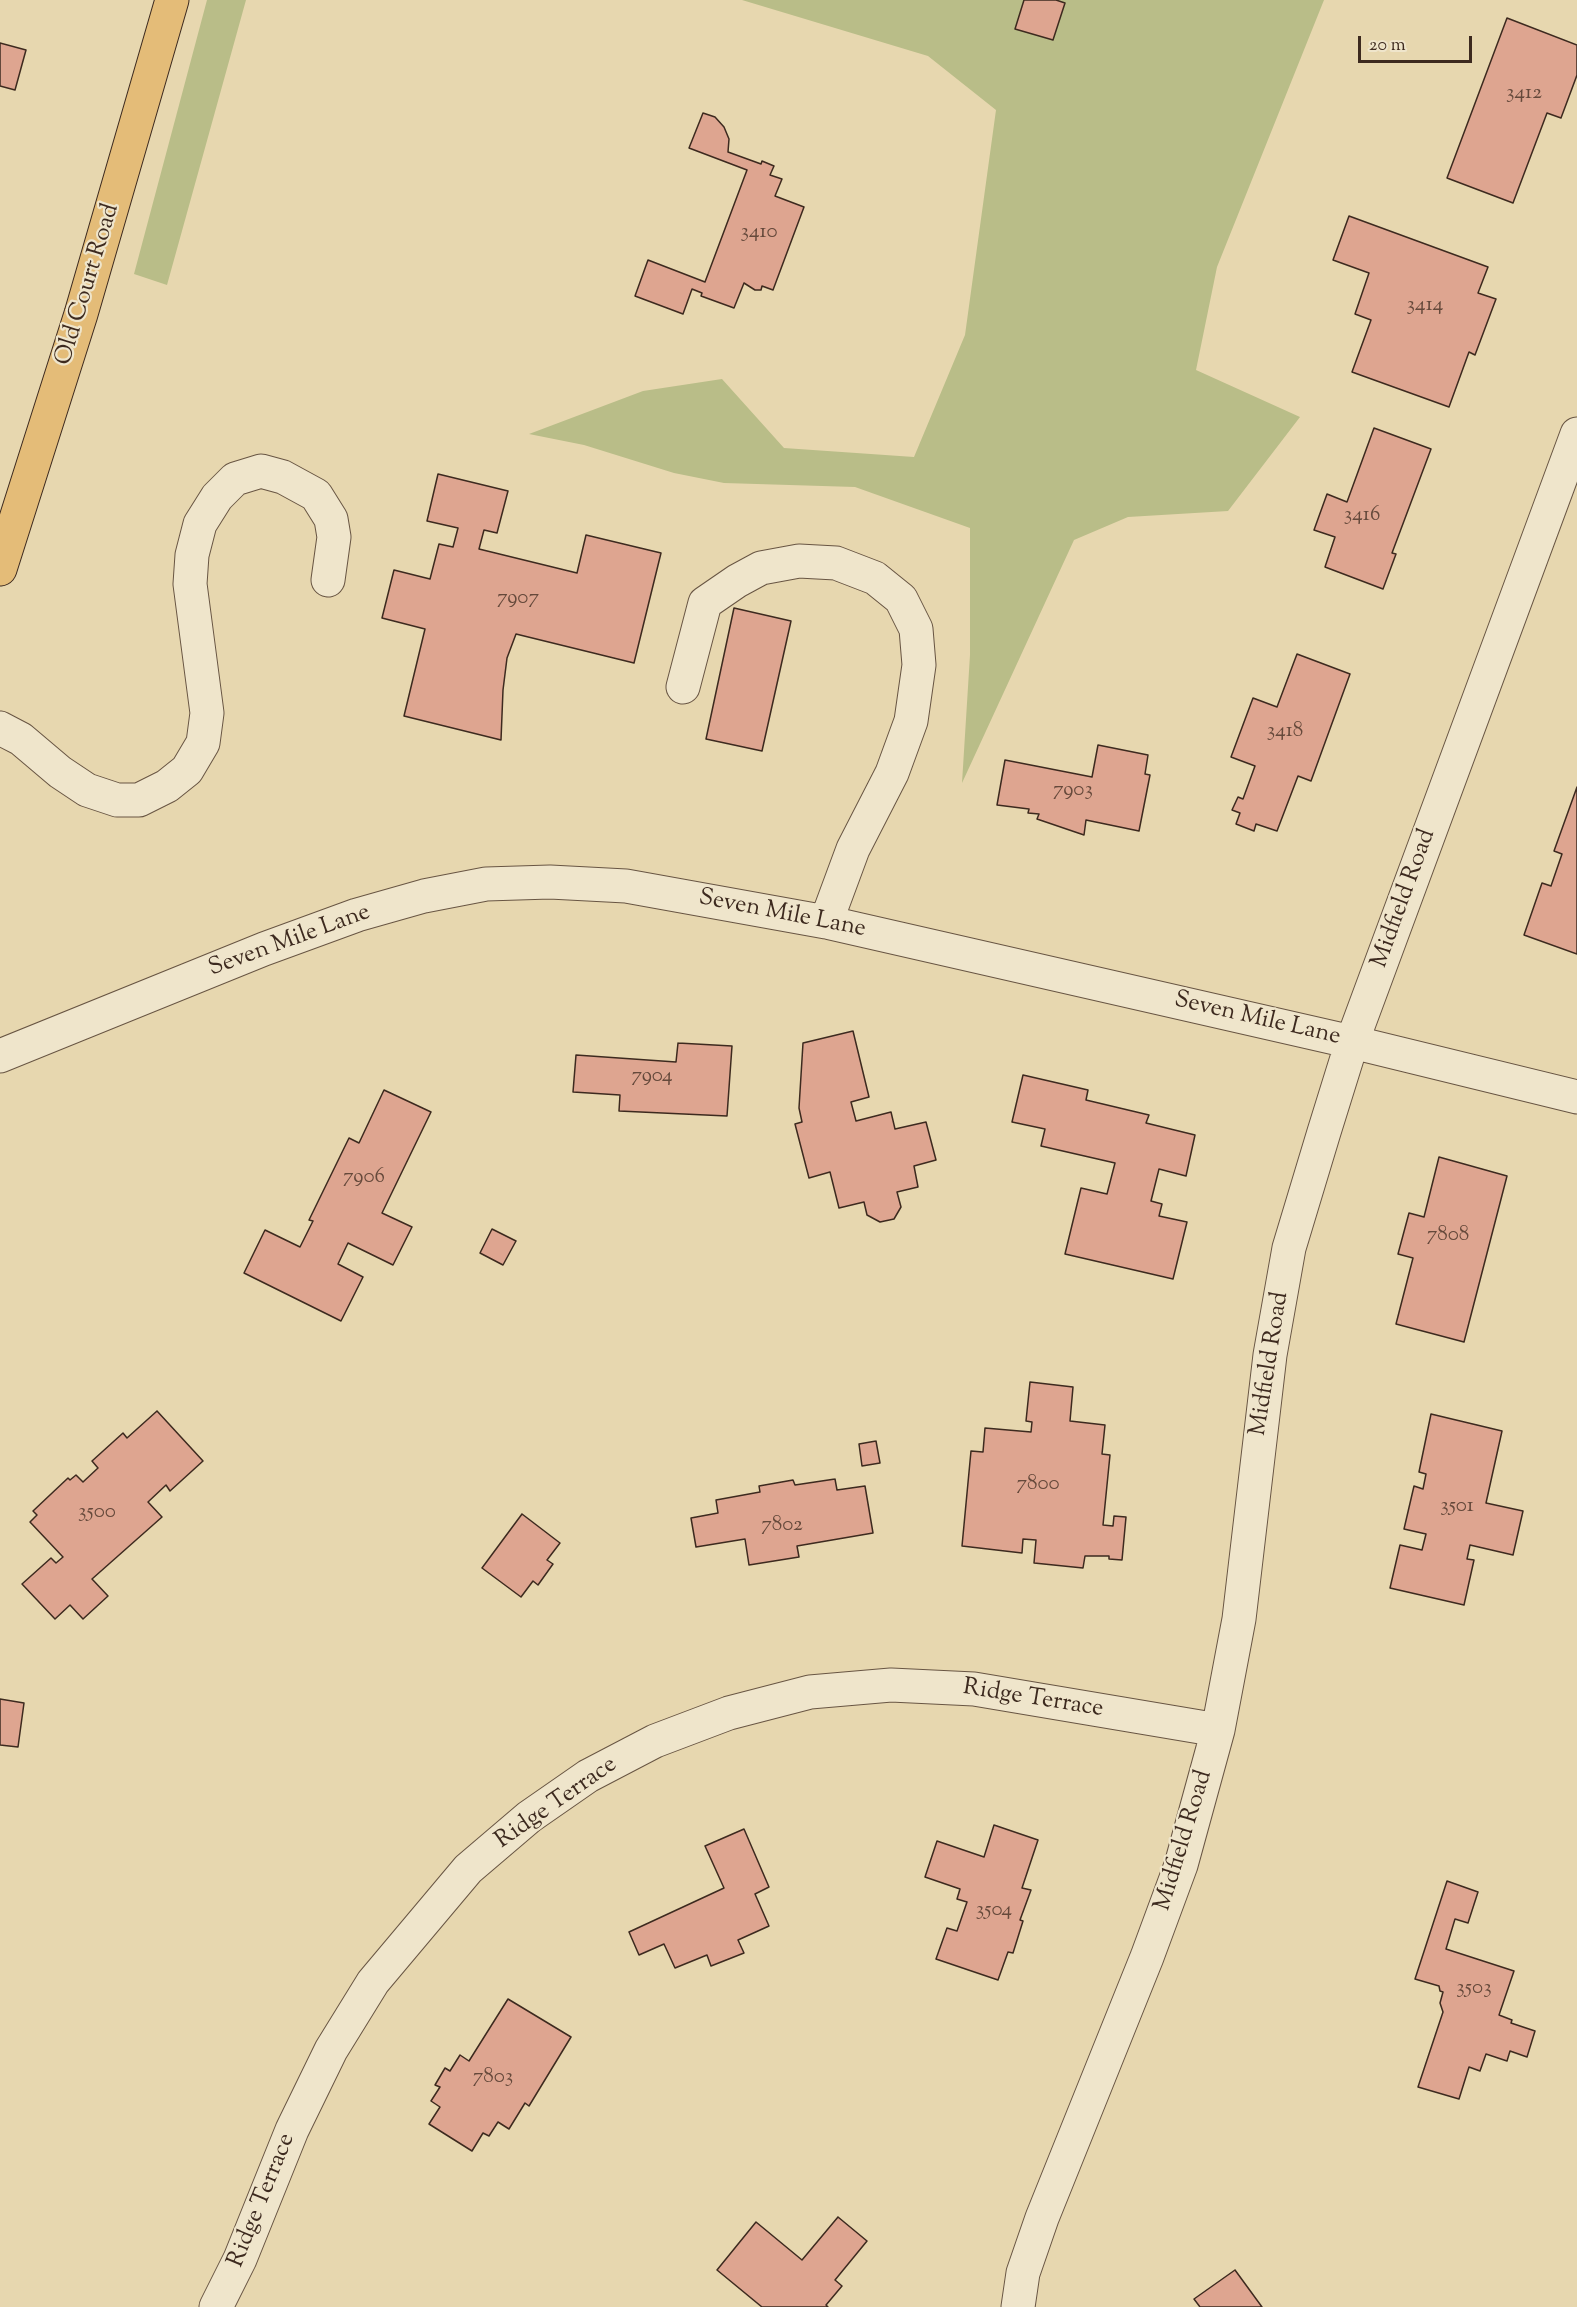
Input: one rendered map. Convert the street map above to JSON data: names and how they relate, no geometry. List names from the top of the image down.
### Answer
{
  "streets": {
    "main road": ["Old Court Road"],
    "street": ["Midfield Road", "Seven Mile Lane", "Ridge Terrace"]
  },
  "crossings": [
    ["Midfield Road", "Seven Mile Lane"],
    ["Midfield Road", "Ridge Terrace"]
  ],
  "house_numbers": [
    "3412",
    "3410",
    "3414",
    "3416",
    "7907",
    "3418",
    "7903",
    "7904",
    "7906",
    "7808",
    "7800",
    "3501",
    "3500",
    "7802",
    "3504",
    "3503",
    "7803"
  ],
  "scale_bar": "20 m"
}
